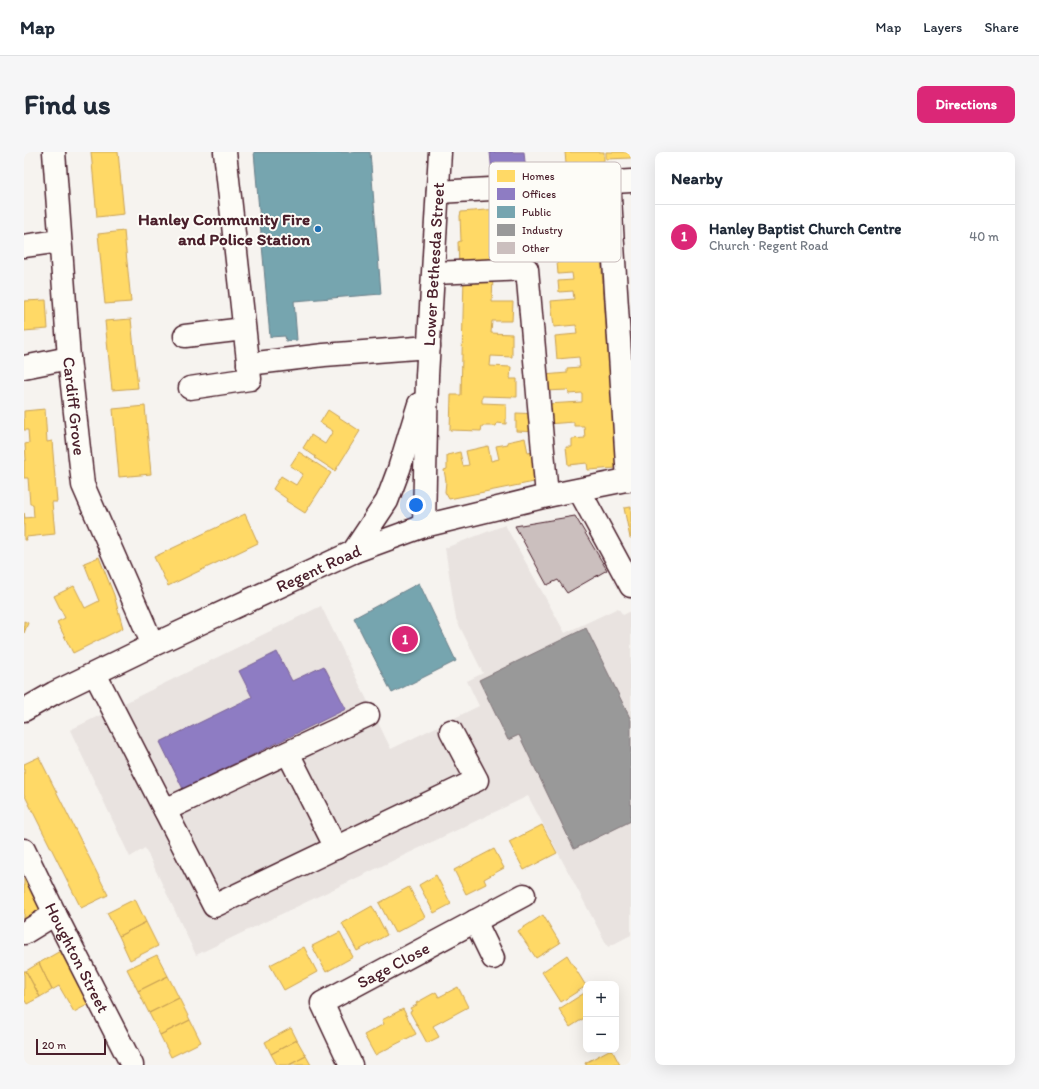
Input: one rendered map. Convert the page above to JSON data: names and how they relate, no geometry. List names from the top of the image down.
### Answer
{
  "streets": {
    "street": [
      "Lower Bethesda Street",
      "Cardiff Grove",
      "Regent Road",
      "Houghton Street",
      "Sage Close"
    ]
  },
  "crossings": [
    ["Lower Bethesda Street", "Regent Road"],
    ["Cardiff Grove", "Regent Road"]
  ],
  "places": ["Hanley Community Fire and Police Station"],
  "legend": [
    "Homes",
    "Offices",
    "Public",
    "Industry",
    "Other"
  ],
  "scale_bar": "20 m",
  "page": {
    "header": "Map",
    "nav": ["Map", "Layers", "Share"],
    "buttons": "Directions",
    "title": "Find us",
    "heading": "Nearby",
    "list": [
      {
        "mark": "1",
        "name": "Hanley Baptist Church Centre",
        "note": "Church · Regent Road",
        "value": "40 m"
      }
    ],
    "pins": "1",
    "map_buttons": ["+", "−"],
    "scale": "20 m"
  }
}
